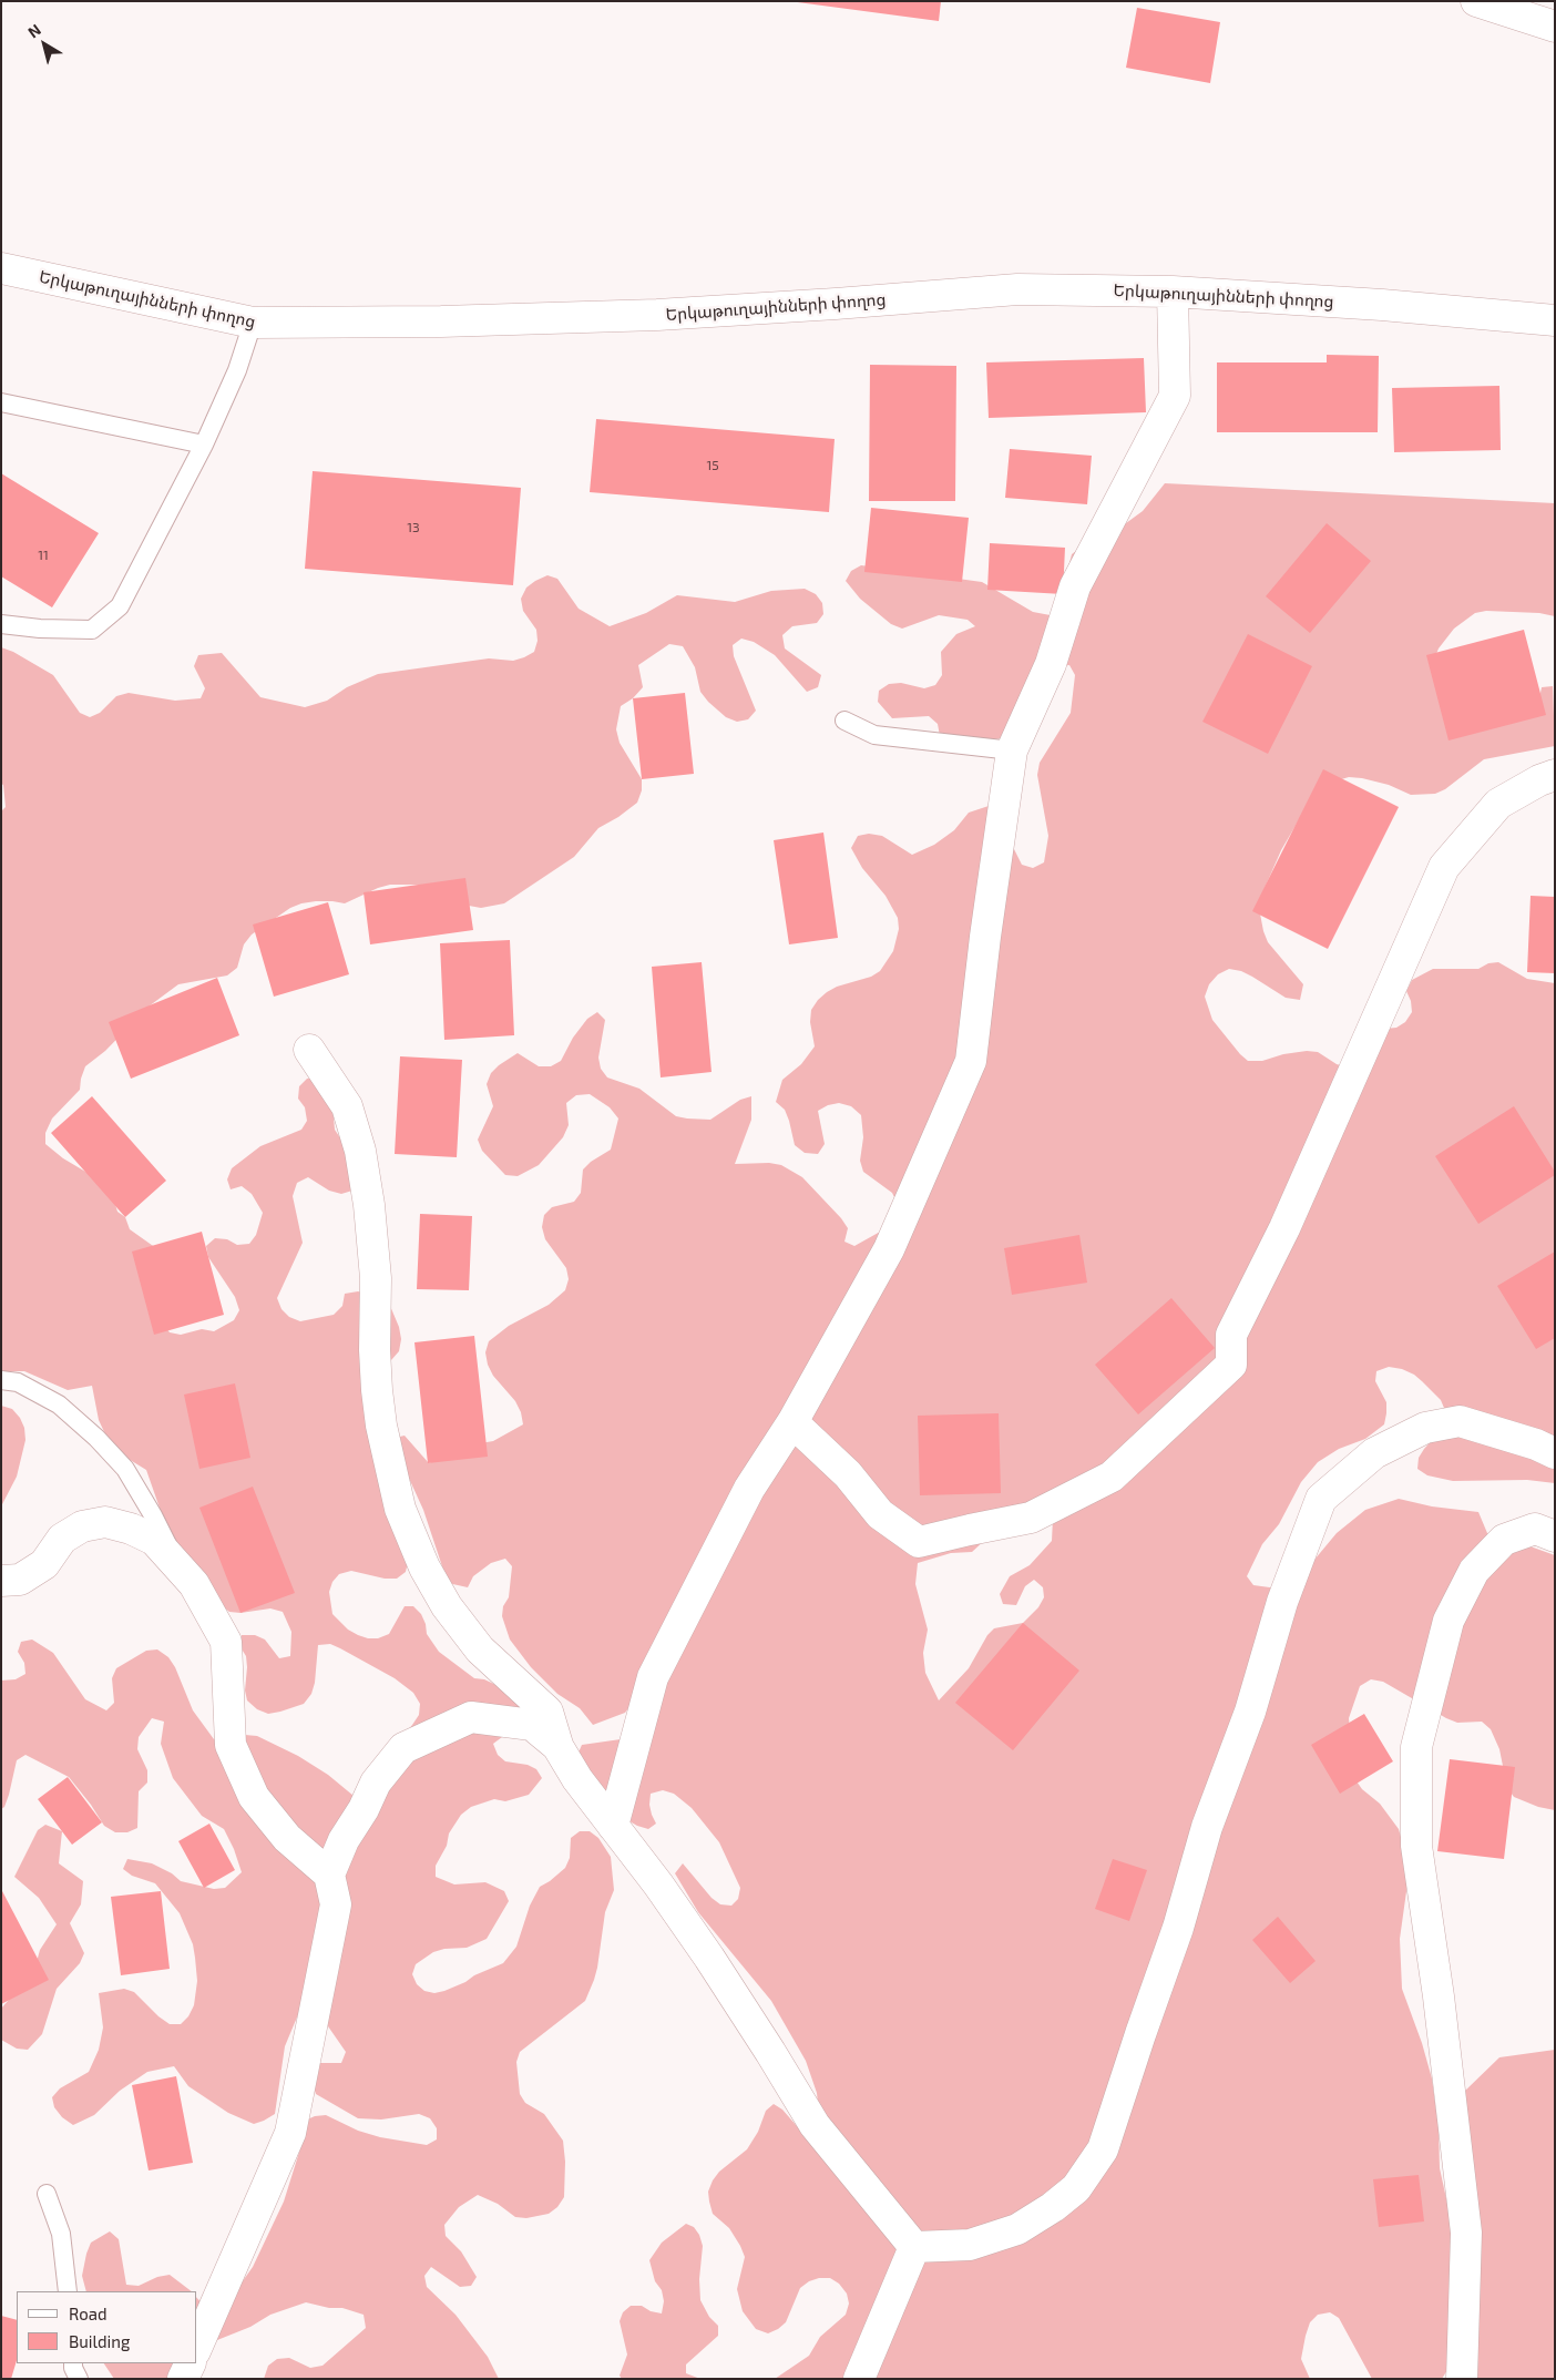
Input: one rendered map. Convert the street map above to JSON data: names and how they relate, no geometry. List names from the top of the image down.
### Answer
{
  "streets": {
    "street": ["Երկաթուղայինների փողոց"]
  },
  "house_numbers": ["15", "13", "11"],
  "legend": ["Road", "Building"],
  "north": "top left"
}
